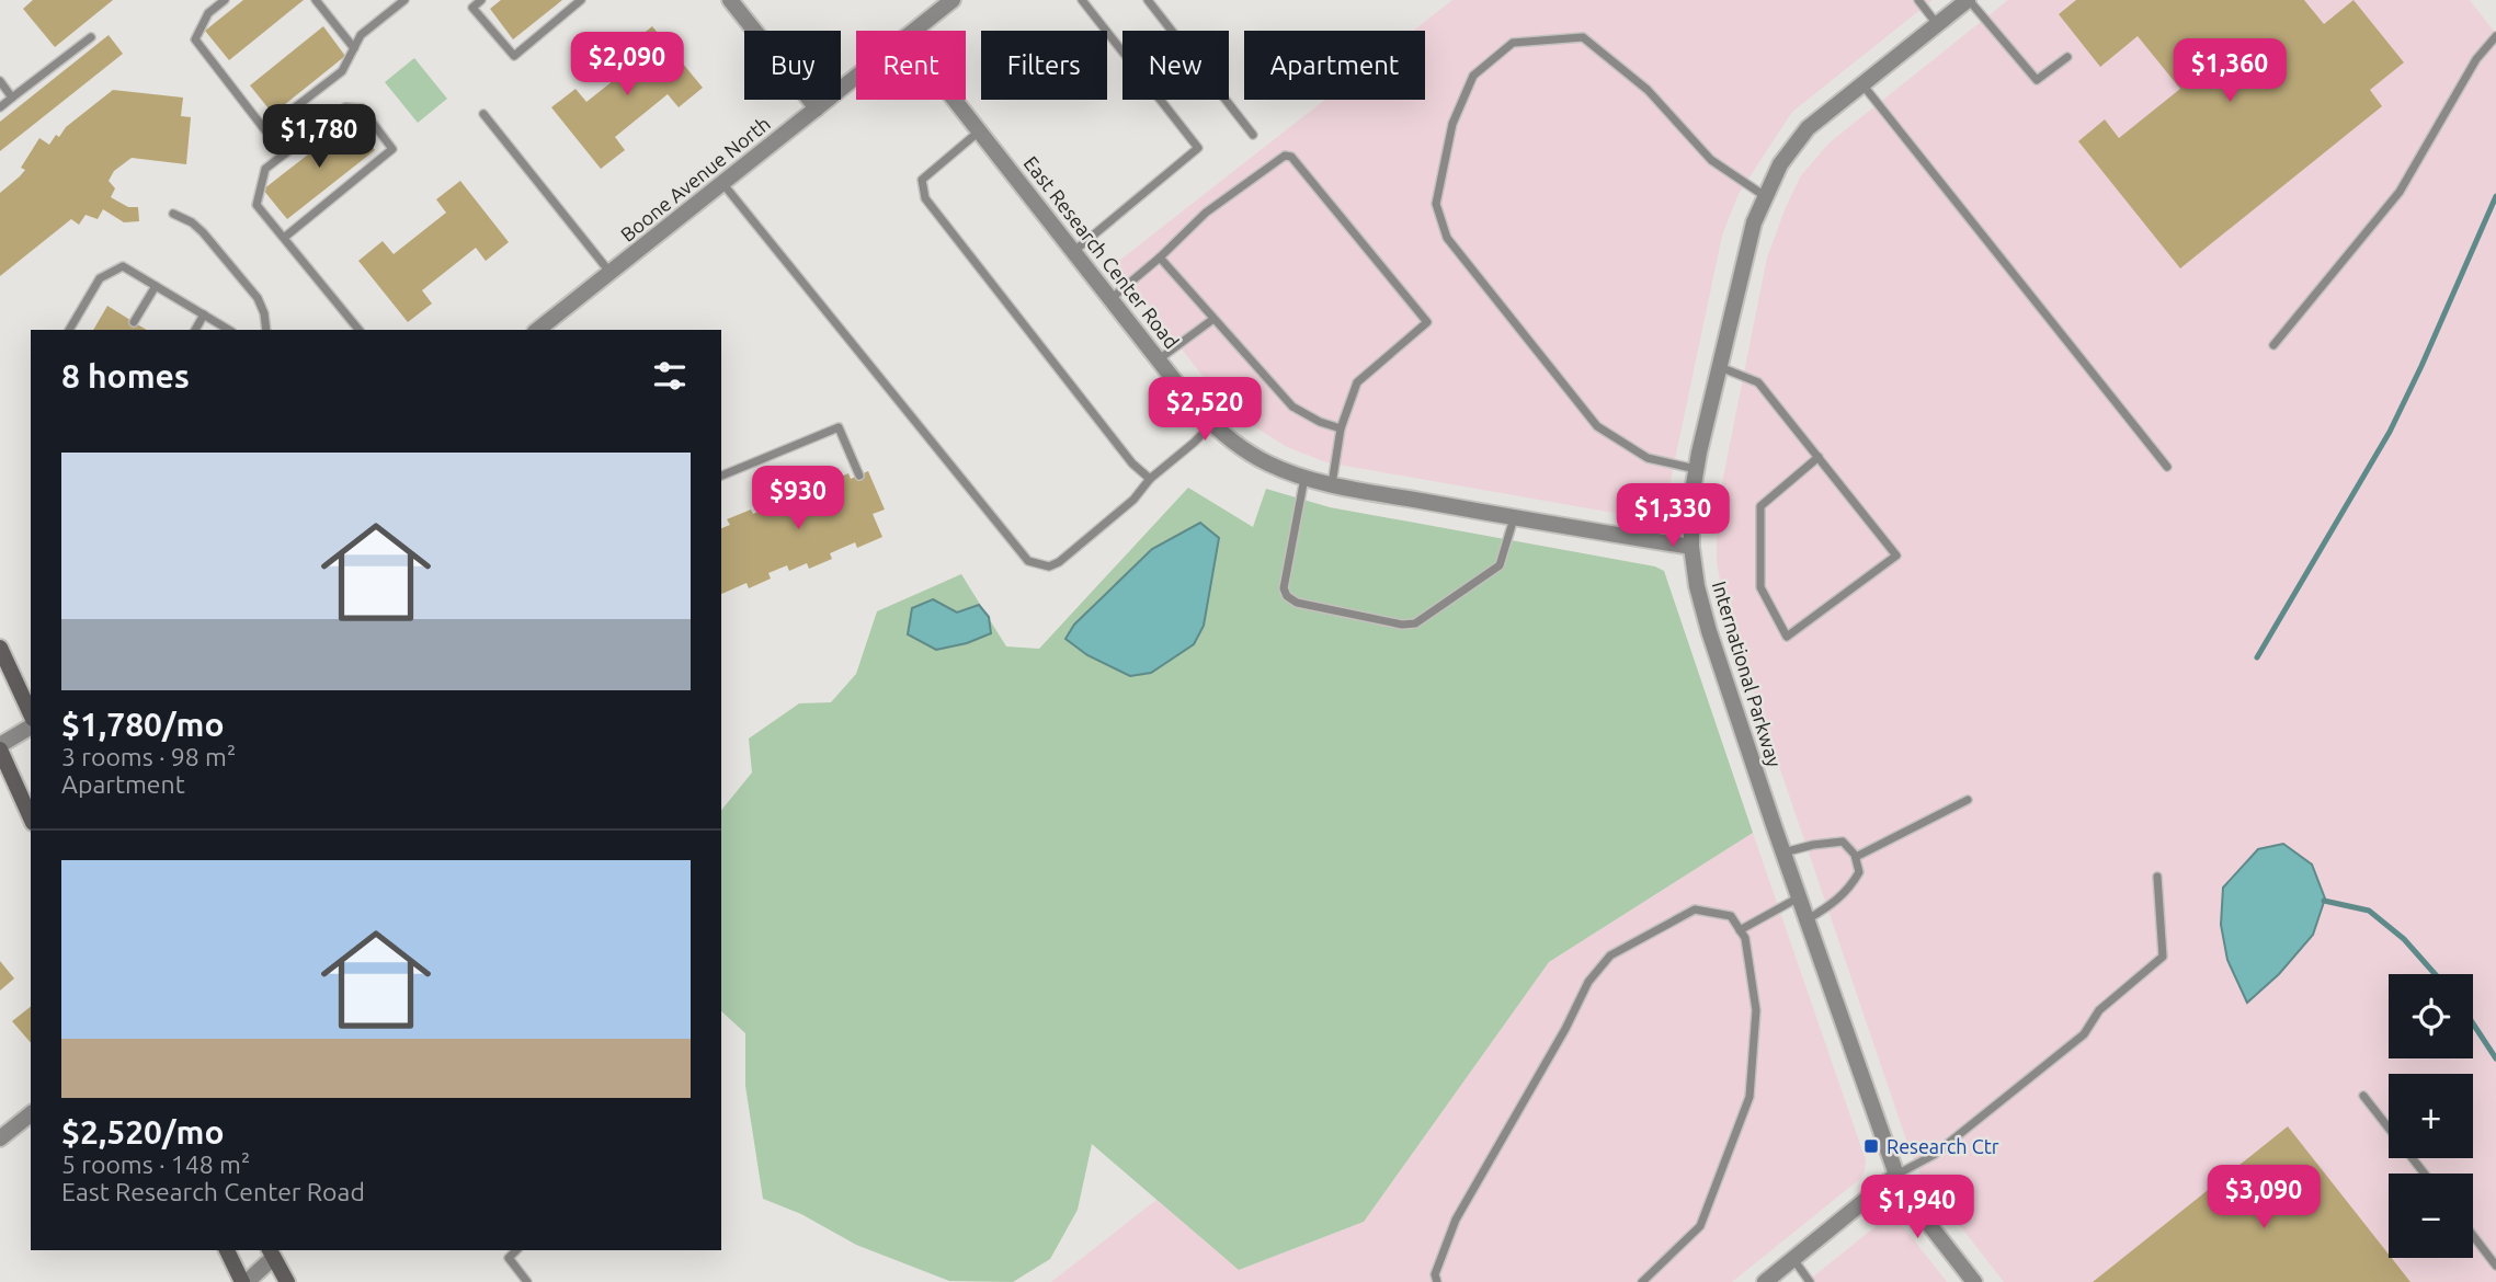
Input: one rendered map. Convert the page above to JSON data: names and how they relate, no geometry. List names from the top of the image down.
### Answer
{
  "streets": {
    "street": ["Boone Avenue North", "East Research Center Road", "International Parkway"]
  },
  "crossings": [
    ["East Research Center Road", "International Parkway"]
  ],
  "places": {
    "transit": ["Research Ctr"]
  },
  "page": {
    "chip": [
      "Buy",
      "Rent",
      "Filters",
      "New",
      "Apartment"
    ],
    "price": [
      "$2,090",
      "$1,360",
      "$1,780",
      "$2,520",
      "$930",
      "$1,330",
      "$3,090",
      "$1,940"
    ],
    "heading": "8 homes",
    "list": [
      {
        "name": "$1,780/mo",
        "note": "3 rooms · 98 m² · Apartment"
      },
      {
        "name": "$2,520/mo",
        "note": "5 rooms · 148 m² · East Research Center Road"
      }
    ],
    "map_buttons": ["+", "−"]
  }
}
